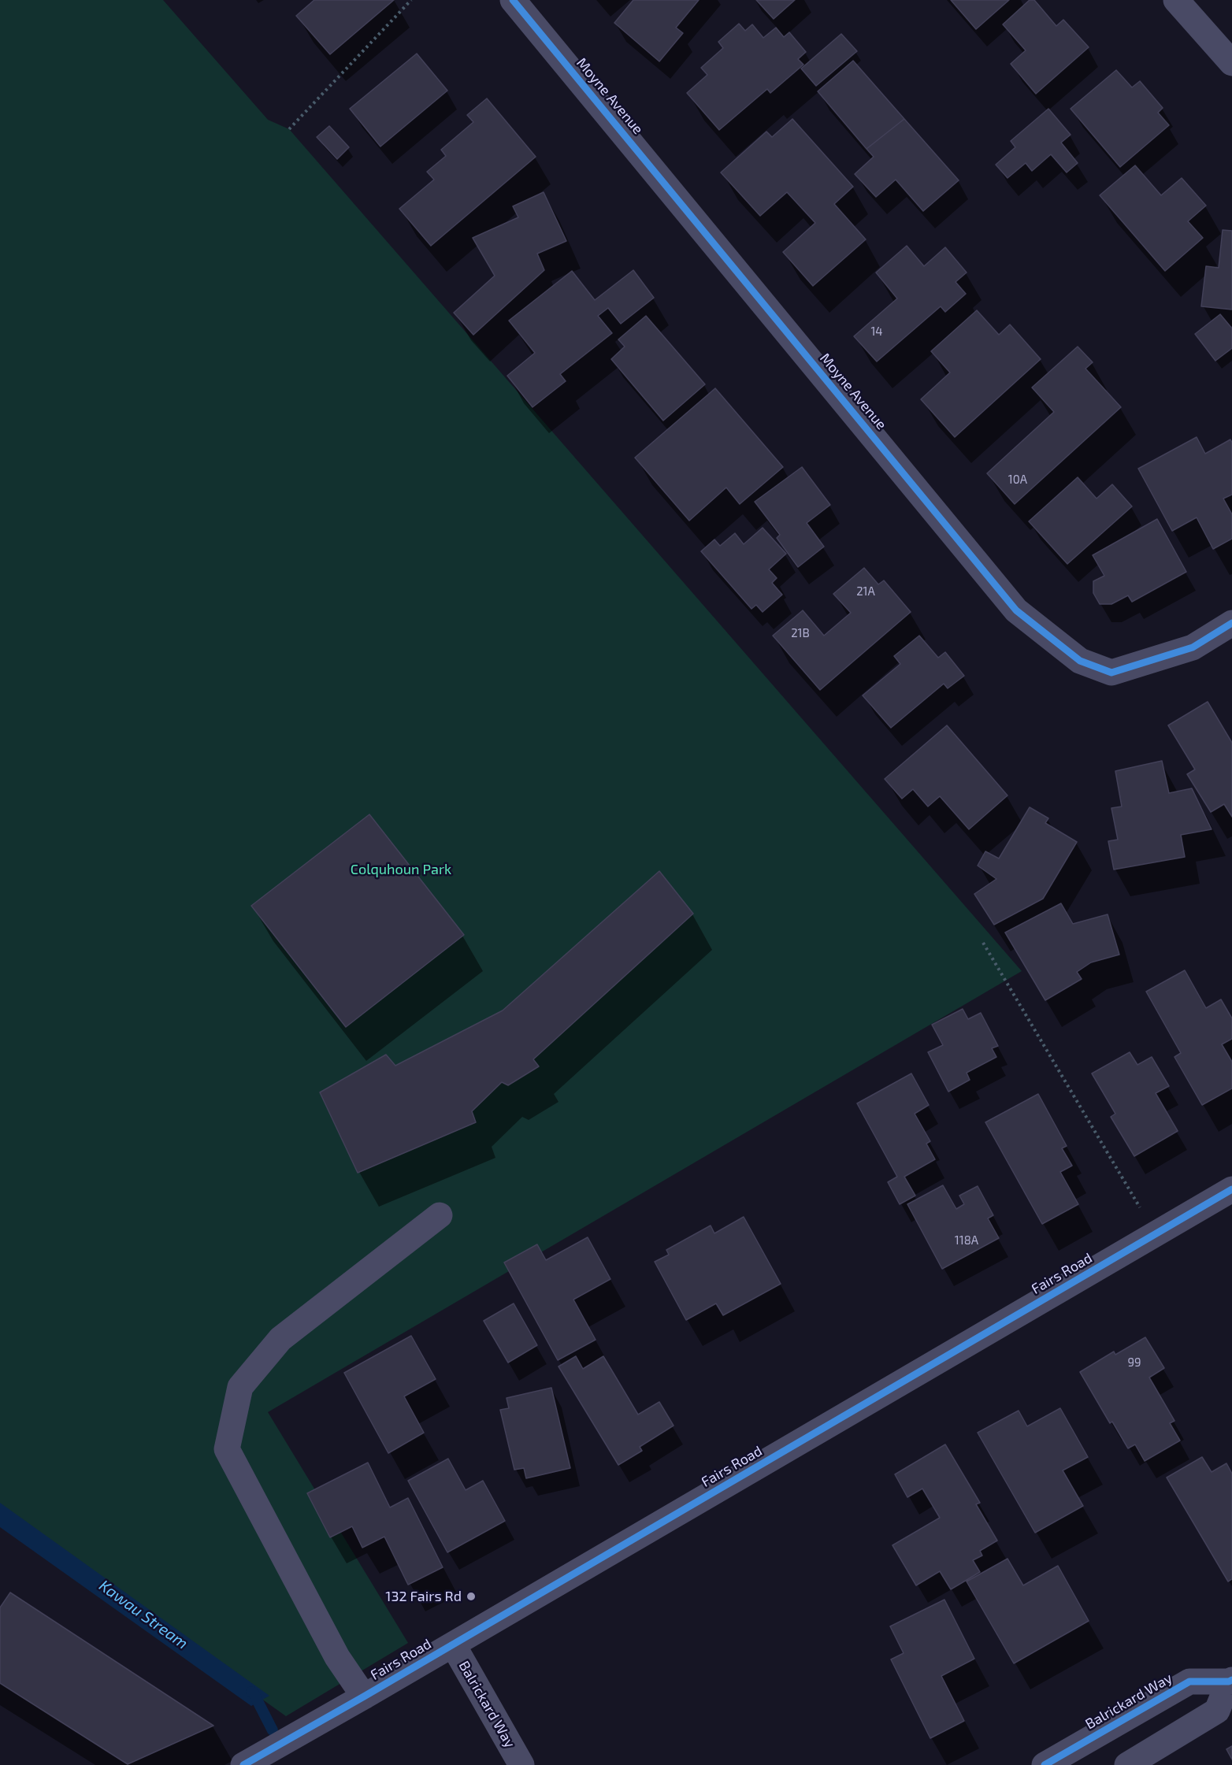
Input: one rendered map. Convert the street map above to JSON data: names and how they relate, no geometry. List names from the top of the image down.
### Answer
{
  "streets": {
    "street": ["Moyne Avenue", "Fairs Road", "Balrickard Way"]
  },
  "crossings": [
    ["Fairs Road", "Balrickard Way"]
  ],
  "water": ["Kawau Stream"],
  "parks": ["Colquhoun Park"],
  "places": ["132 Fairs Rd"],
  "house_numbers": [
    "14",
    "10A",
    "21A",
    "21B",
    "118A",
    "99"
  ]
}
